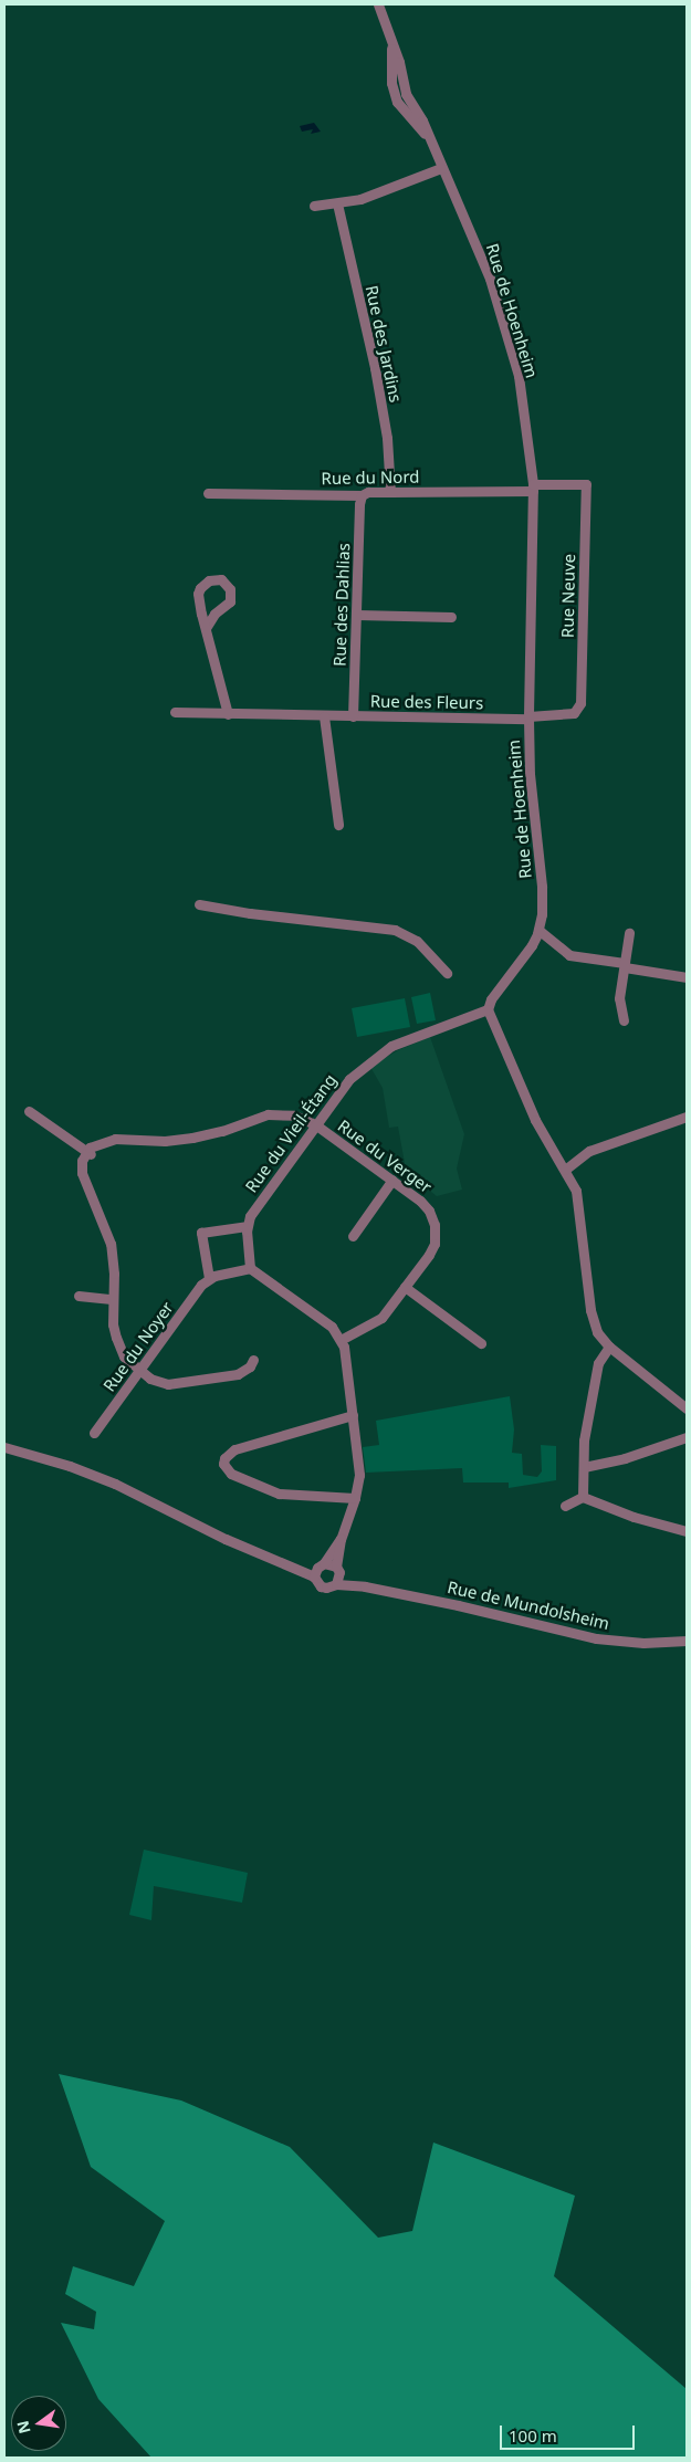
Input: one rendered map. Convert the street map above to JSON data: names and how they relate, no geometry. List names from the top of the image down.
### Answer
{
  "streets": {
    "street": [
      "Rue de Hoenheim",
      "Rue des Jardins",
      "Rue du Nord",
      "Rue Neuve",
      "Rue des Dahlias",
      "Rue des Fleurs",
      "Rue du Vieil-Étang",
      "Rue du Verger",
      "Rue du Noyer",
      "Rue de Mundolsheim"
    ]
  },
  "crossings": [
    ["Rue de Hoenheim", "Rue du Nord"],
    ["Rue de Hoenheim", "Rue Neuve"],
    ["Rue de Hoenheim", "Rue des Fleurs"],
    ["Rue de Hoenheim", "Rue du Vieil-Étang"],
    ["Rue des Jardins", "Rue du Nord"],
    ["Rue du Nord", "Rue Neuve"],
    ["Rue du Nord", "Rue des Dahlias"],
    ["Rue Neuve", "Rue des Fleurs"],
    ["Rue des Dahlias", "Rue des Fleurs"],
    ["Rue du Vieil-Étang", "Rue du Verger"]
  ],
  "scale_bar": "100 m",
  "north": "left"
}
